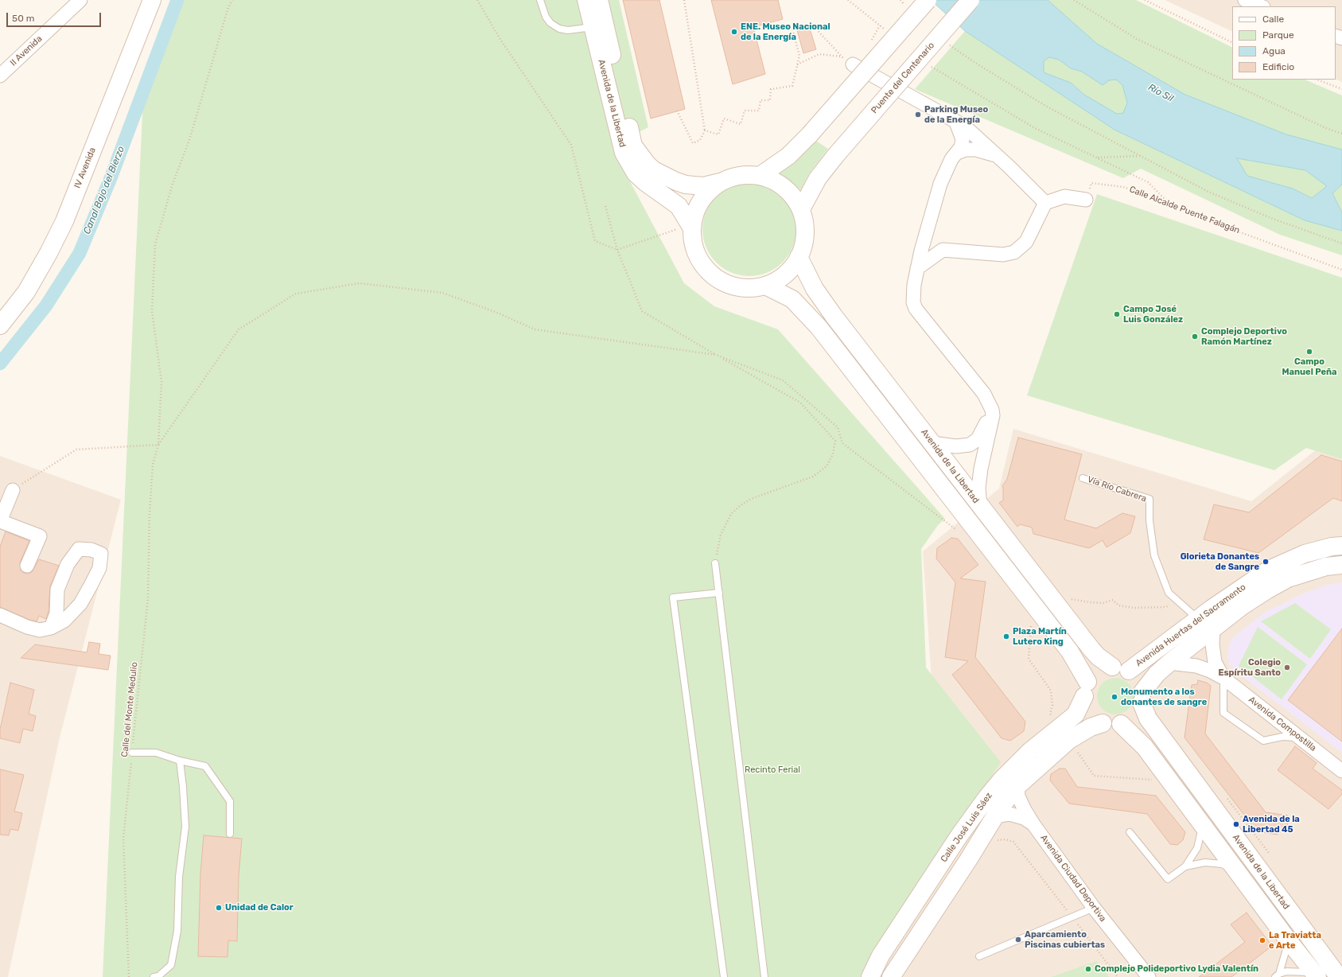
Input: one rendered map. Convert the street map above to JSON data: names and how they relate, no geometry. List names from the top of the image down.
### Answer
{
  "streets": {
    "main road": [
      "Puente del Centenario",
      "Avenida de la Libertad",
      "IV Avenida",
      "Avenida Huertas del Sacramento",
      "Calle José Luis Sáez"
    ],
    "street": ["II Avenida", "Avenida Compostilla", "Avenida Ciudad Deportiva"],
    "lane": ["Vía Río Cabrera"],
    "path": ["Calle Alcalde Puente Falagán", "Calle del Monte Medulio"]
  },
  "crossings": [
    ["Puente del Centenario", "Avenida de la Libertad"],
    ["Avenida de la Libertad", "Avenida Huertas del Sacramento"],
    ["Avenida de la Libertad", "Calle José Luis Sáez"],
    ["Vía Río Cabrera", "Avenida Huertas del Sacramento"],
    ["Avenida Huertas del Sacramento", "Avenida Compostilla"],
    ["Avenida Huertas del Sacramento", "Calle José Luis Sáez"],
    ["Calle José Luis Sáez", "Avenida Ciudad Deportiva"]
  ],
  "water": ["Río Sil", "Canal Bajo del Bierzo"],
  "parks": ["Recinto Ferial"],
  "places": [
    "ENE. Museo Nacional de la Energía",
    "Parking Museo de la Energía",
    "Campo José Luis González",
    "Complejo Deportivo Ramón Martínez",
    "Campo Manuel Peña",
    "Glorieta Donantes de Sangre",
    "Plaza Martín Lutero King",
    "Colegio Espíritu Santo",
    "Monumento a los donantes de sangre",
    "Avenida de la Libertad 45",
    "Unidad de Calor",
    "Aparcamiento Piscinas cubiertas",
    "La Traviatta e Arte",
    "Complejo Polideportivo Lydia Valentín"
  ],
  "legend": [
    "Calle",
    "Parque",
    "Agua",
    "Edificio"
  ],
  "scale_bar": "50 m"
}
